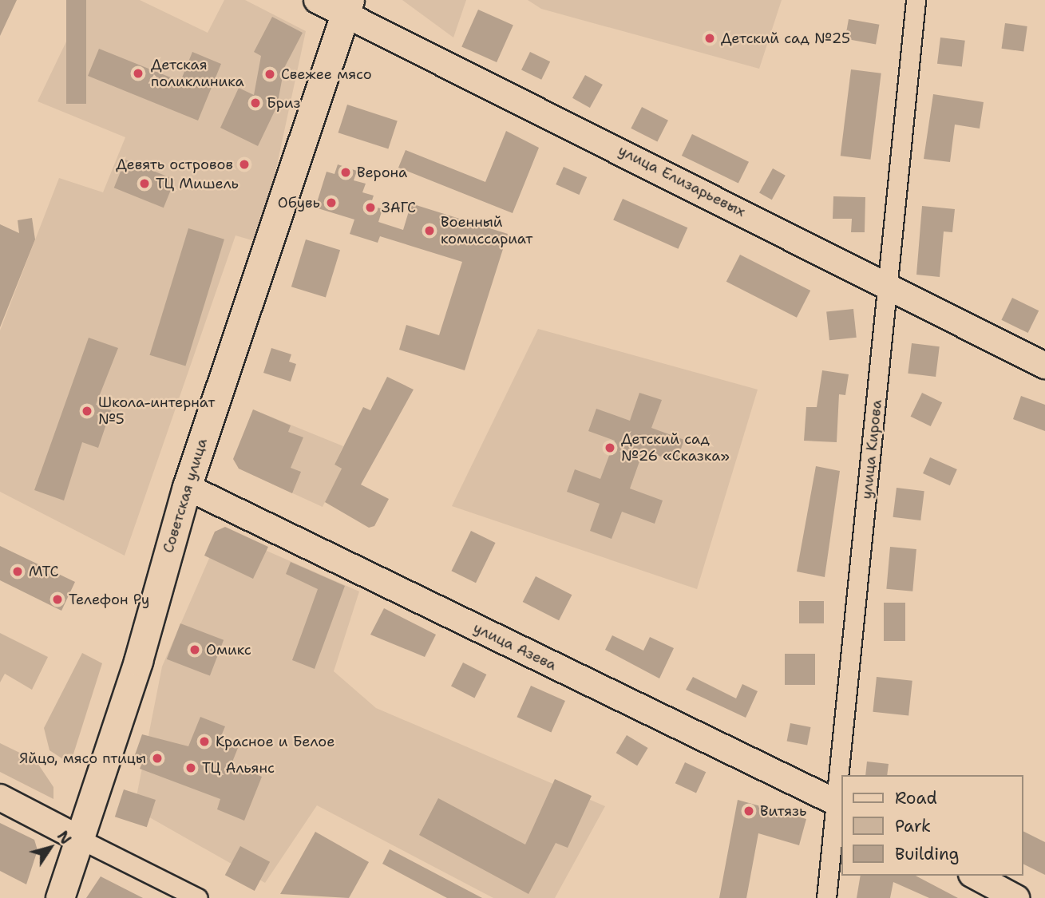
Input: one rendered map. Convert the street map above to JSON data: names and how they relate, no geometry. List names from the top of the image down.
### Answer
{
  "streets": {
    "main road": ["Советская улица"],
    "street": ["улица Елизарьевых", "улица Кирова", "улица Азева"]
  },
  "crossings": [
    ["улица Елизарьевых", "улица Кирова"],
    ["улица Елизарьевых", "Советская улица"],
    ["улица Кирова", "улица Азева"],
    ["Советская улица", "улица Азева"]
  ],
  "places": [
    "Детский сад №25",
    "Детская поликлиника",
    "Свежее мясо",
    "Бриз",
    "Девять островов",
    "Верона",
    "ТЦ Мишель",
    "Обувь",
    "ЗАГС",
    "Военный комиссариат",
    "Школа-интернат №5",
    "Детский сад №26 «Сказка»",
    "МТС",
    "Телефон Ру",
    "Омикс",
    "Красное и Белое",
    "Яйцо, мясо птицы",
    "ТЦ Альянс",
    "Витязь"
  ],
  "legend": ["Road", "Park", "Building"],
  "north": "top right"
}
